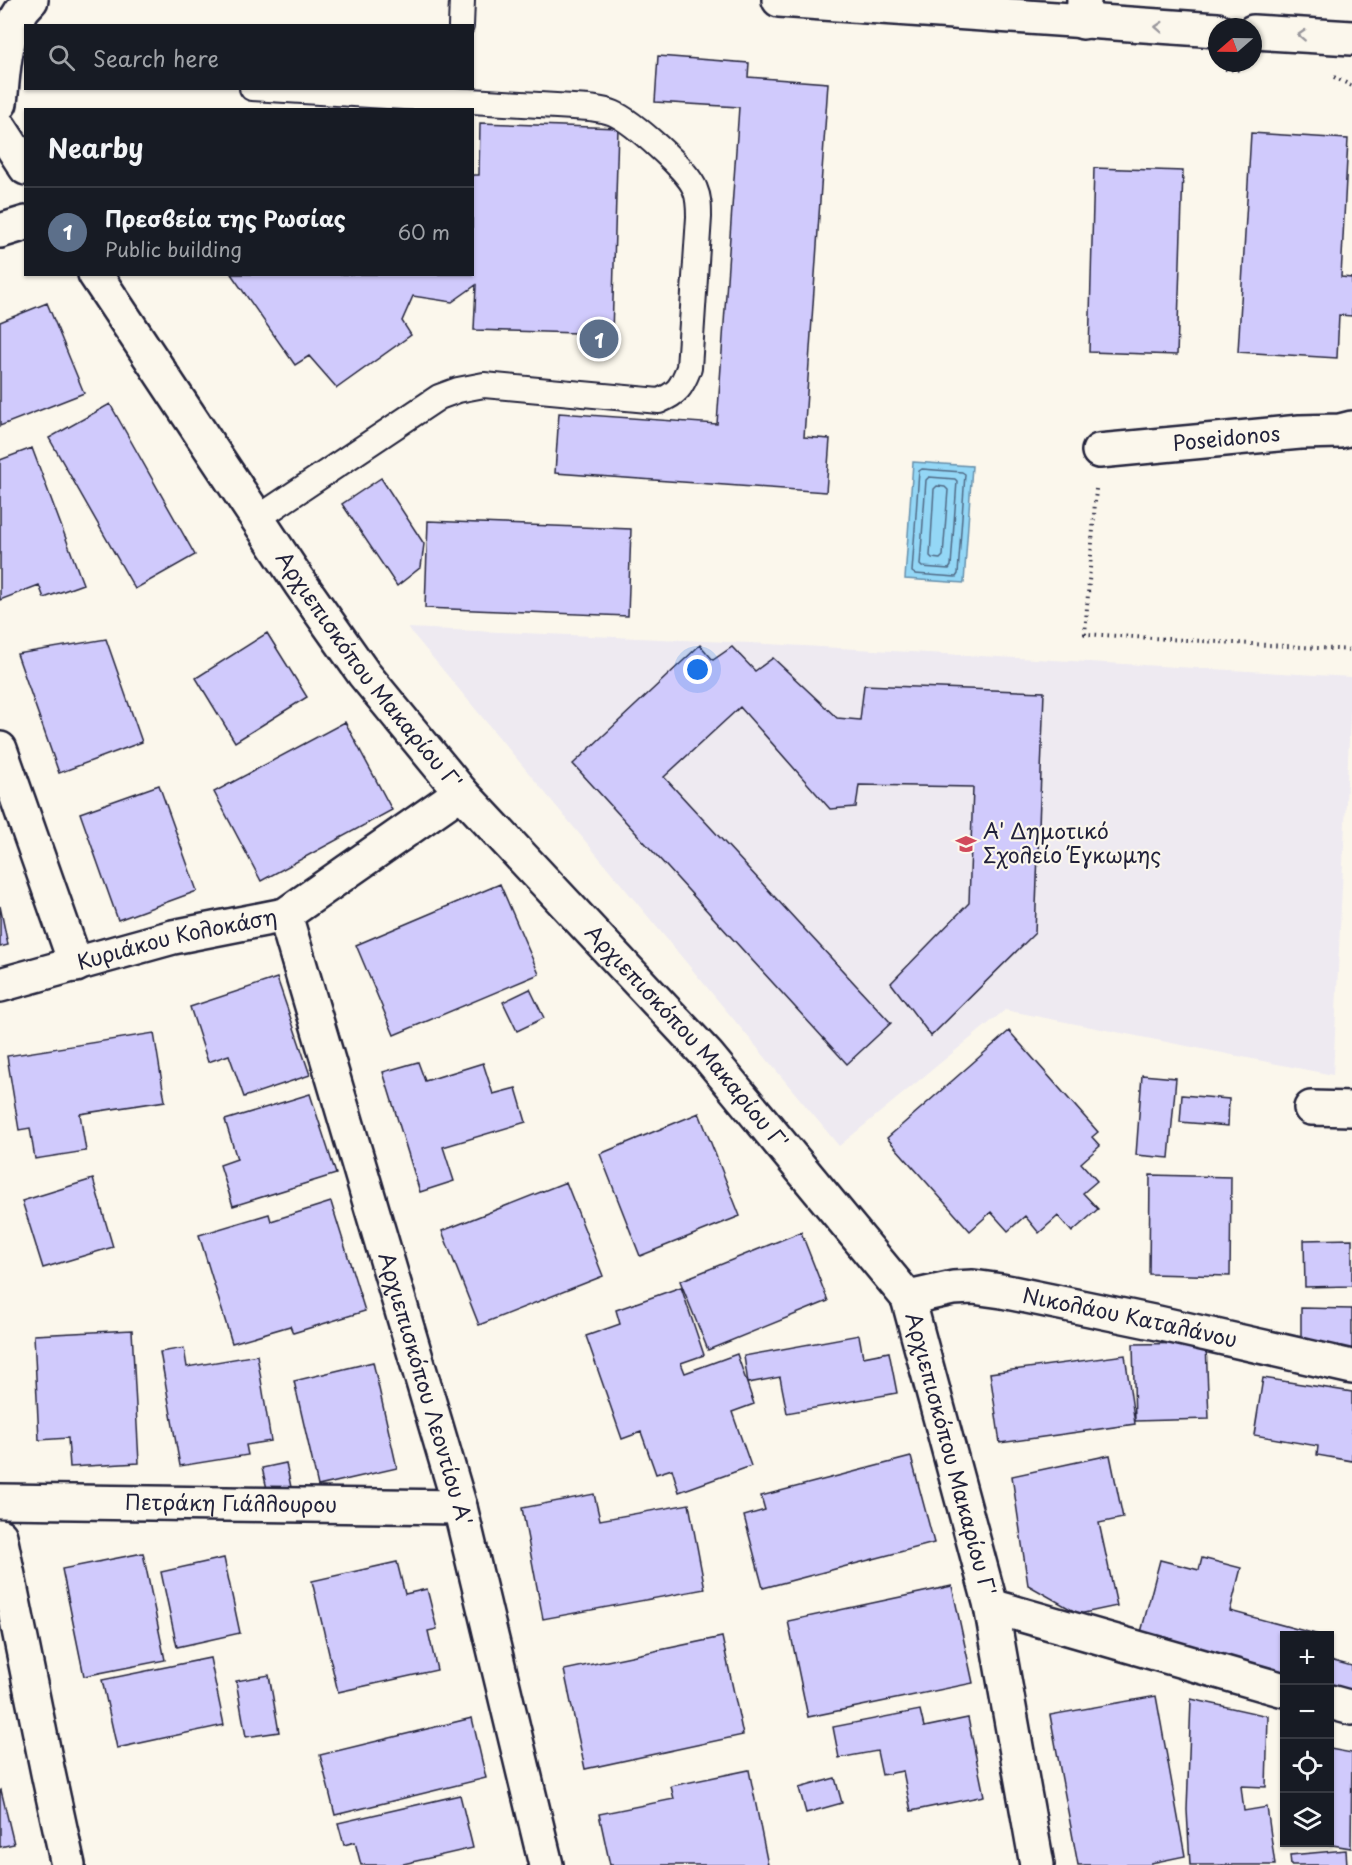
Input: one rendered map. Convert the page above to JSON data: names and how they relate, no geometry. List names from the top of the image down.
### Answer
{
  "streets": {
    "street": [
      "Poseidonos",
      "Αρχιεπισκόπου Μακαρίου Γ'",
      "Κυριάκου Κολοκάση",
      "Νικολάου Καταλάνου",
      "Αρχιεπισκόπου Λεοντίου Α'",
      "Πετράκη Γιάλλουρου"
    ]
  },
  "crossings": [
    ["Αρχιεπισκόπου Μακαρίου Γ'", "Κυριάκου Κολοκάση"],
    ["Αρχιεπισκόπου Μακαρίου Γ'", "Νικολάου Καταλάνου"],
    ["Κυριάκου Κολοκάση", "Αρχιεπισκόπου Λεοντίου Α'"],
    ["Αρχιεπισκόπου Λεοντίου Α'", "Πετράκη Γιάλλουρου"]
  ],
  "places": {
    "school or university": ["Α' Δημοτικό Σχολείο Έγκωμης"]
  },
  "north": "left",
  "page": {
    "search": "Search here",
    "heading": "Nearby",
    "list": [
      {
        "mark": "1",
        "name": "Πρεσβεία της Ρωσίας",
        "note": "Public building",
        "value": "60 m"
      }
    ],
    "pins": "1",
    "map_buttons": ["+", "−"]
  }
}
